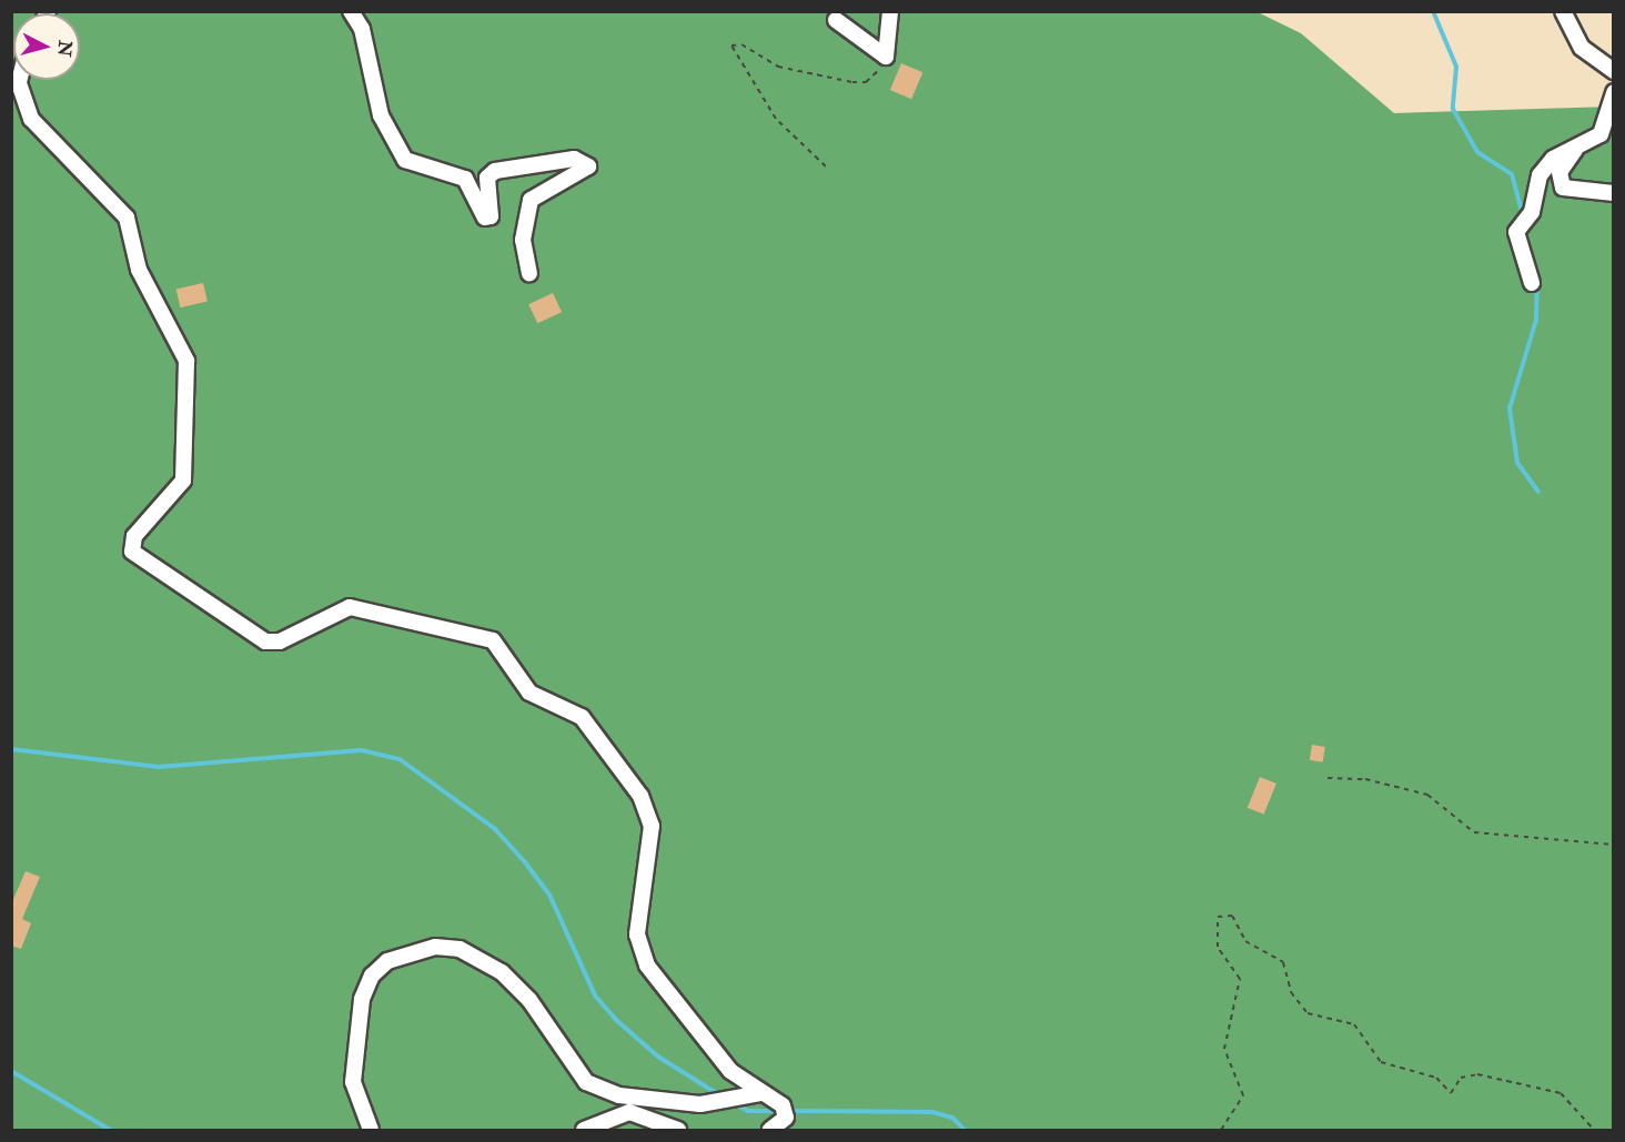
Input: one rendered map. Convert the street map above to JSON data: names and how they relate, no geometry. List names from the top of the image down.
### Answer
{
  "north": "right"
}
